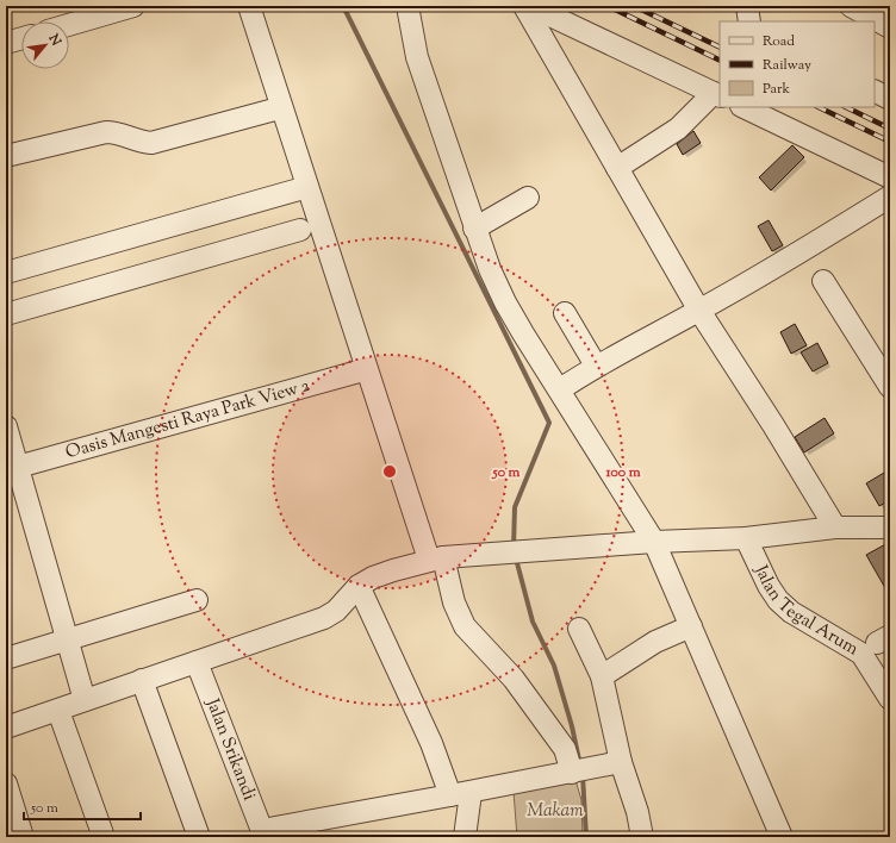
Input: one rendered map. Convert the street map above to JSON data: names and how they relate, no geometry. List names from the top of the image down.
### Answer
{
  "streets": {
    "street": ["Oasis Mangesti Raya Park View 2", "Jalan Tegal Arum", "Jalan Srikandi"]
  },
  "parks": ["Makam"],
  "legend": ["Road", "Railway", "Park"],
  "scale_bar": "50 m",
  "north": "top right",
  "rings": ["50 m", "100 m"]
}
